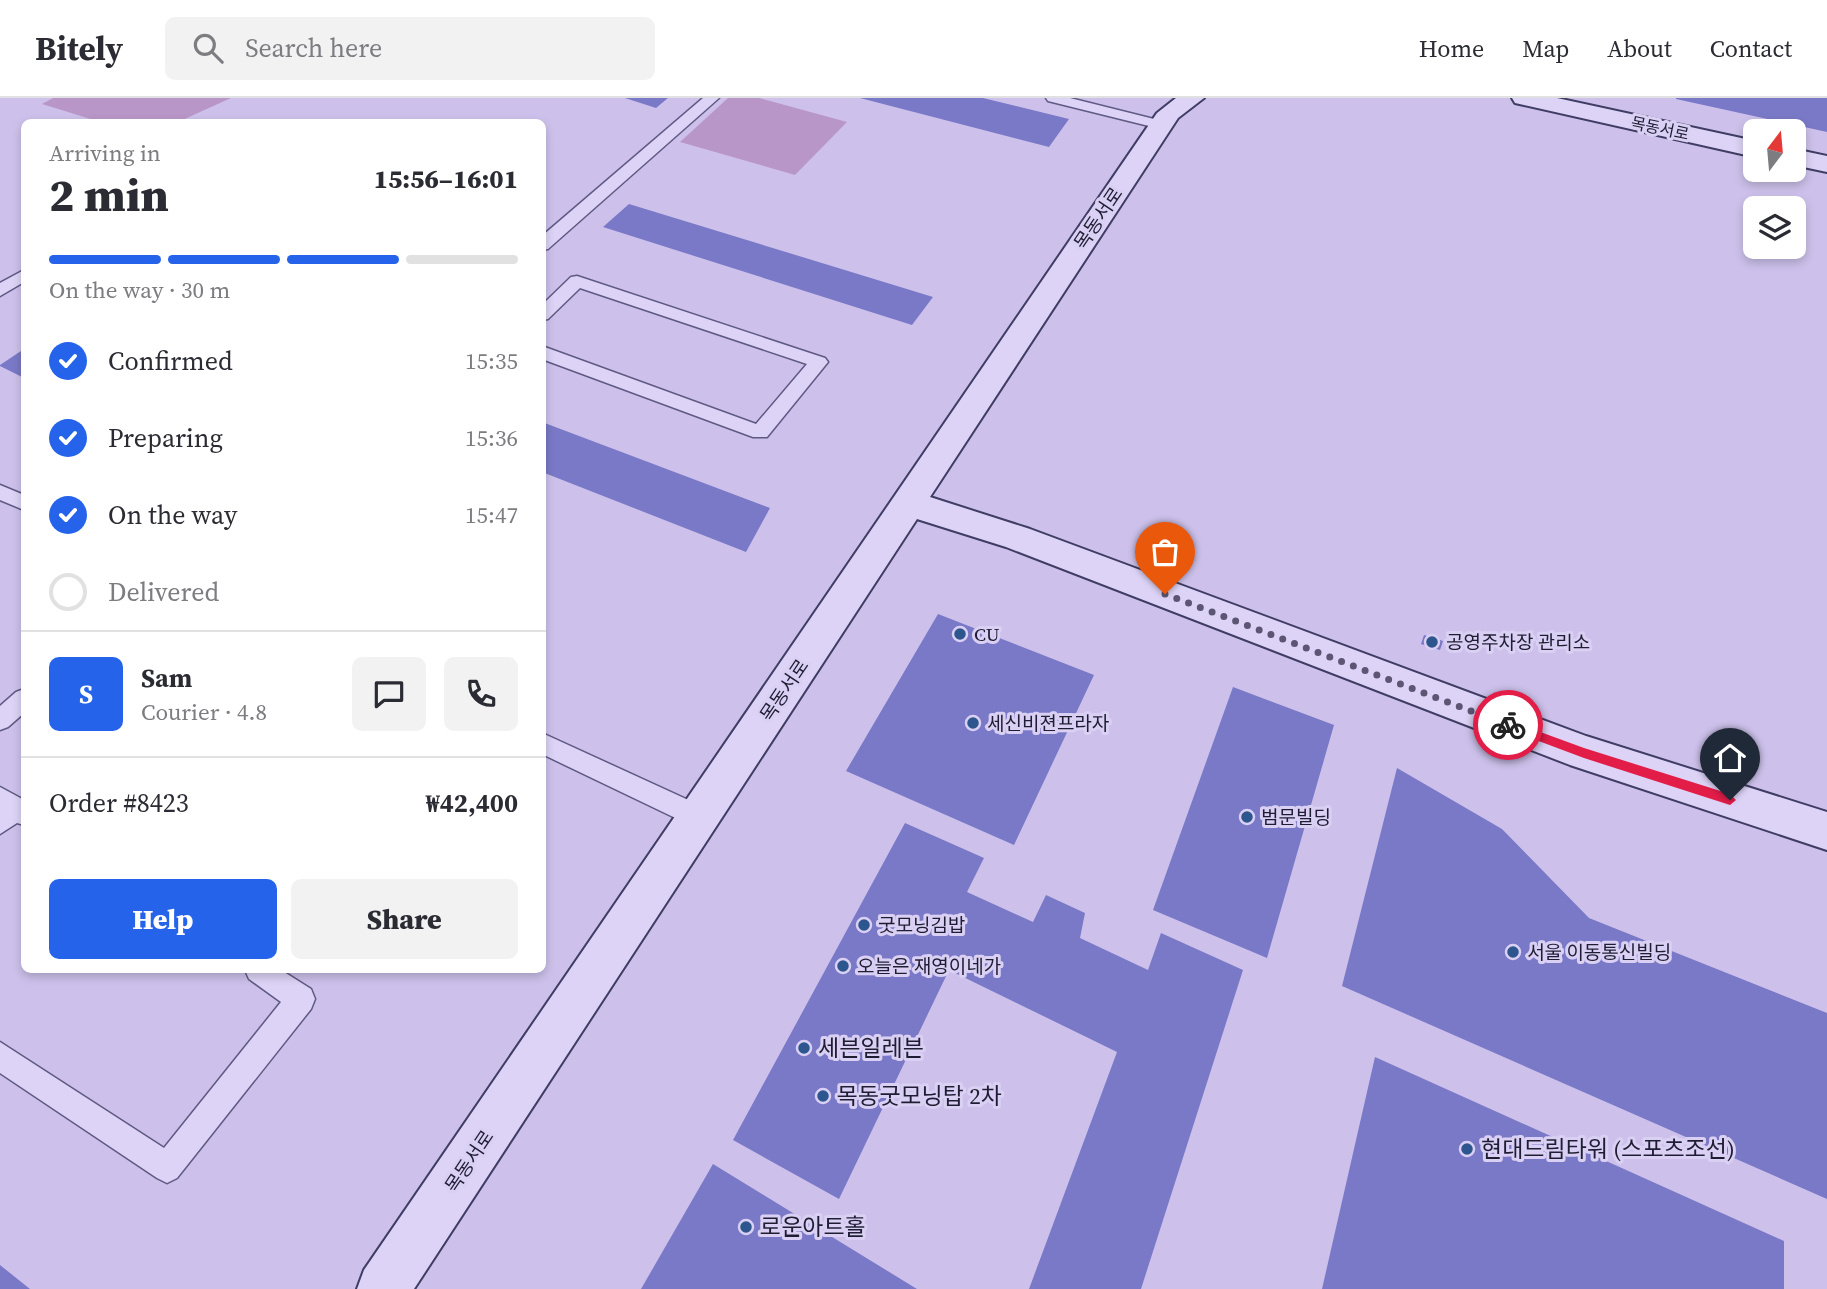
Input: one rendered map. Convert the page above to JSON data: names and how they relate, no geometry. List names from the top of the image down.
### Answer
{
  "streets": {
    "main road": ["목동서로"]
  },
  "places": [
    "CU",
    "공영주차장 관리소",
    "세신비젼프라자",
    "범문빌딩",
    "굿모닝김밥",
    "서울 이동통신빌딩",
    "오늘은 재영이네가",
    "세븐일레븐",
    "목동굿모닝탑 2차",
    "현대드림타워 (스포츠조선)",
    "로운아트홀"
  ],
  "north": "top",
  "page": {
    "header": "Bitely",
    "search": "Search here",
    "nav": [
      "Home",
      "Map",
      "About",
      "Contact"
    ],
    "heading": ["2 min", "Arriving in", "15:56–16:01"],
    "panel": [
      "Sam",
      "Courier · 4.8",
      "Order #8423",
      "₩42,400"
    ],
    "bar": "On the way · 30 m",
    "list": [
      ["Confirmed", "15:35"],
      ["Preparing", "15:36"],
      ["On the way", "15:47"],
      "Delivered"
    ],
    "round": "S",
    "buttons": ["Help", "Share"]
  }
}
